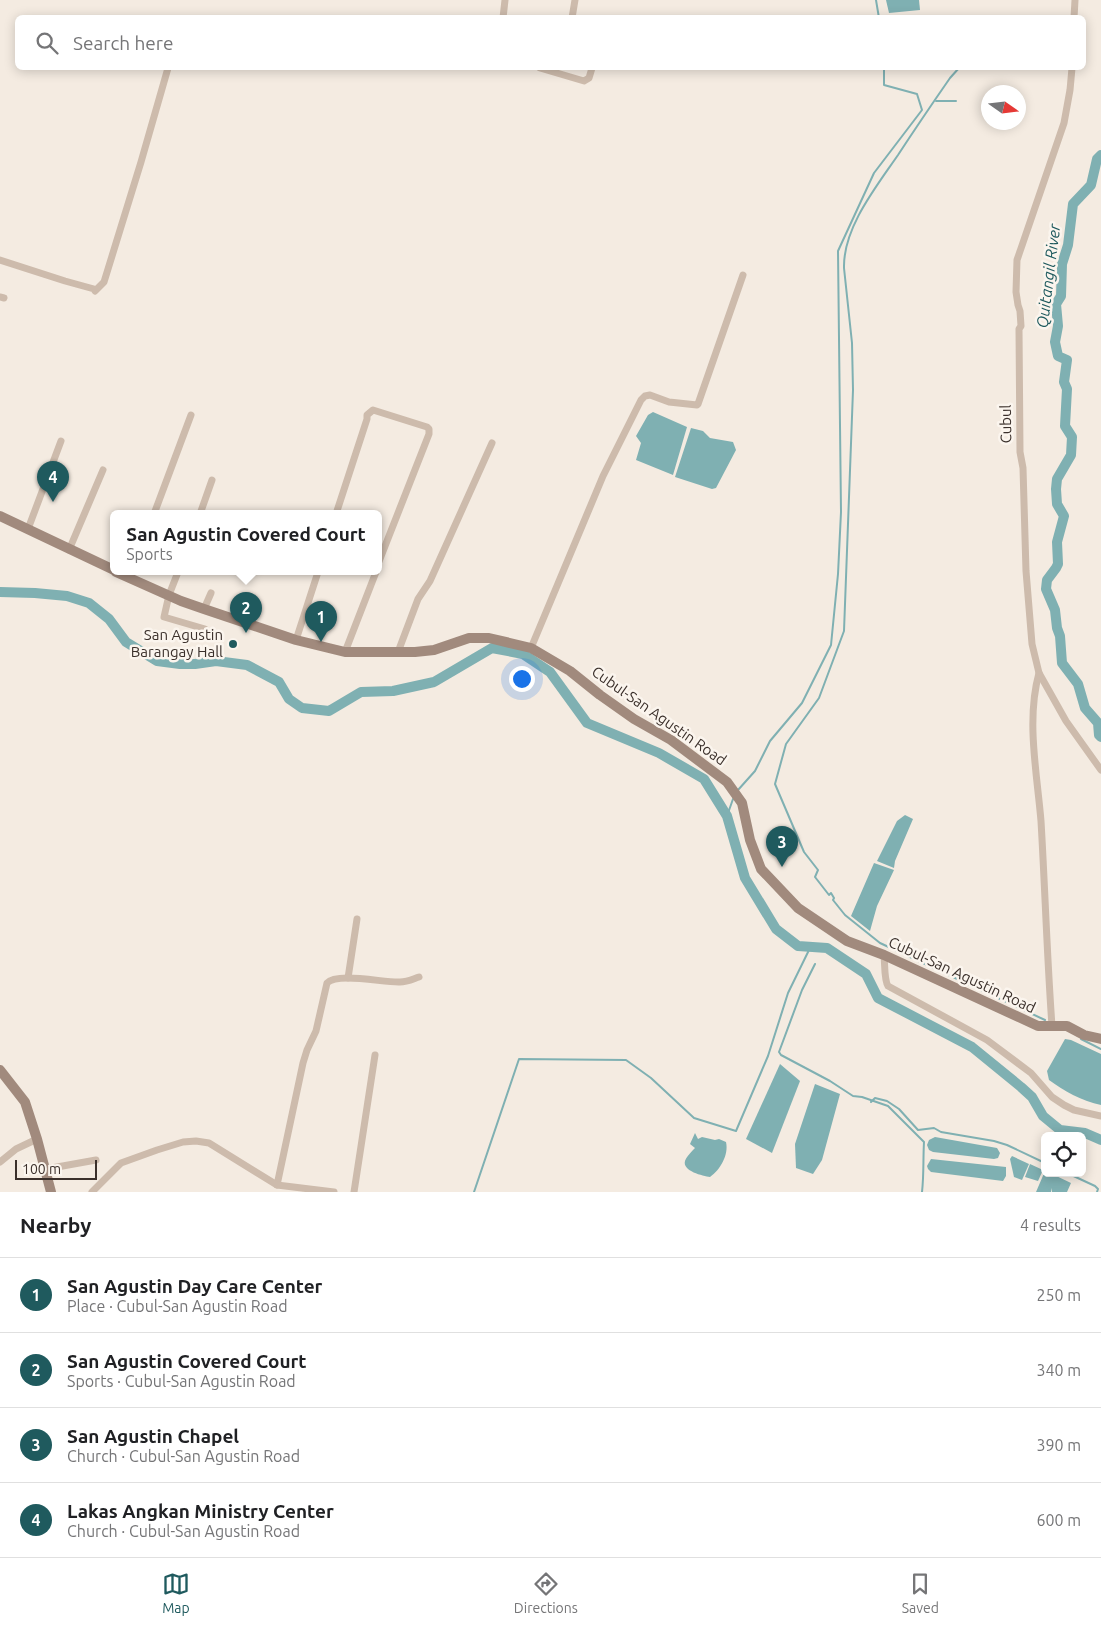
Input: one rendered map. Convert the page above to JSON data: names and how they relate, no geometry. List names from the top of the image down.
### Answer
{
  "streets": {
    "street": ["Cubul", "Cubul-San Agustin Road"]
  },
  "water": ["Quitangil River"],
  "places": ["San Agustin Barangay Hall"],
  "scale_bar": "100 m",
  "north": "right",
  "page": {
    "search": "Search here",
    "pins": [
      "4",
      "2",
      "1",
      "3"
    ],
    "popup": ["San Agustin Covered Court", "Sports"],
    "scale": "100 m",
    "heading": ["Nearby", "4 results"],
    "list": [
      {
        "mark": "1",
        "name": "San Agustin Day Care Center",
        "note": "Place · Cubul-San Agustin Road",
        "value": "250 m"
      },
      {
        "mark": "2",
        "name": "San Agustin Covered Court",
        "note": "Sports · Cubul-San Agustin Road",
        "value": "340 m"
      },
      {
        "mark": "3",
        "name": "San Agustin Chapel",
        "note": "Church · Cubul-San Agustin Road",
        "value": "390 m"
      },
      {
        "mark": "4",
        "name": "Lakas Angkan Ministry Center",
        "note": "Church · Cubul-San Agustin Road",
        "value": "600 m"
      }
    ],
    "nav": ["Map", "Directions", "Saved"]
  }
}
